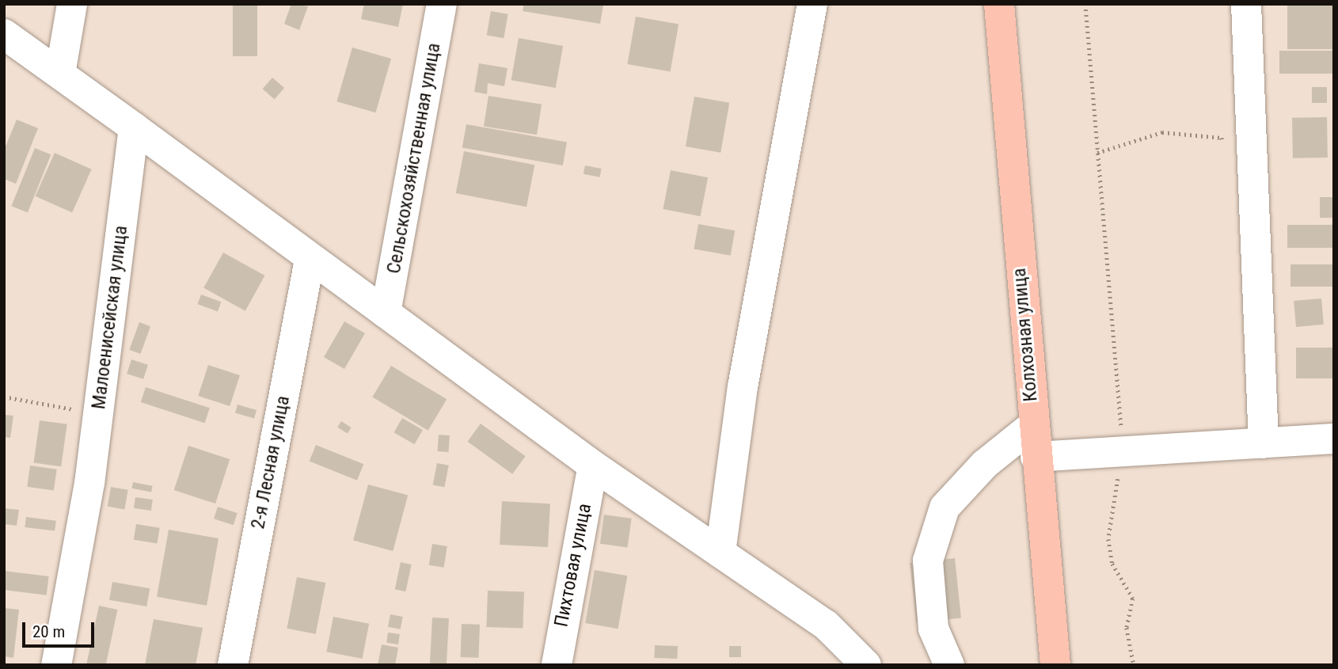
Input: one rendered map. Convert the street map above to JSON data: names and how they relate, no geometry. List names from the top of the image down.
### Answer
{
  "streets": {
    "main road": ["Колхозная улица"],
    "street": [
      "Сельскохозяйственная улица",
      "Малоенисейская улица",
      "2-я Лесная улица",
      "Пихтовая улица"
    ]
  },
  "scale_bar": "20 m"
}
